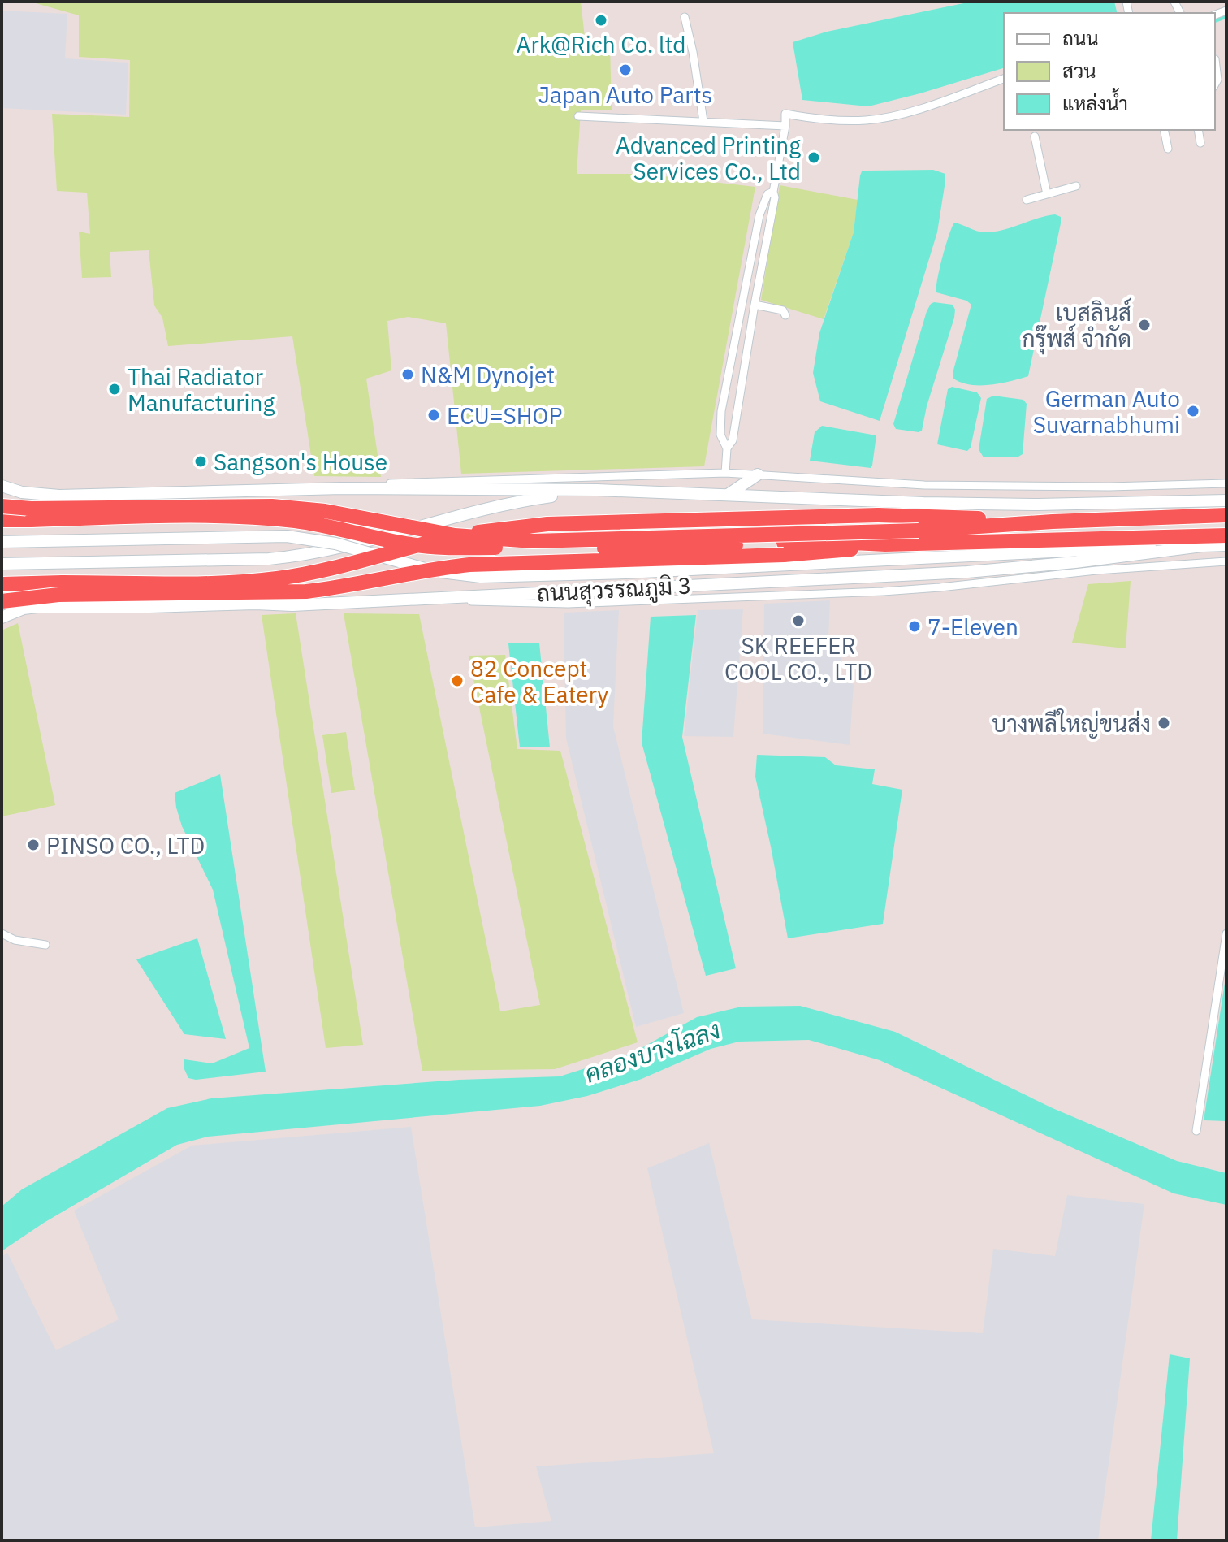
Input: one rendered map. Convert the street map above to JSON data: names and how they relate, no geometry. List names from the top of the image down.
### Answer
{
  "streets": {
    "main road": ["ถนนสุวรรณภูมิ 3"]
  },
  "water": ["คลองบางโฉลง"],
  "places": [
    "Ark@Rich Co. ltd",
    "Japan Auto Parts",
    "Advanced Printing Services Co., Ltd",
    "เบสลินส์ กรุ๊พส์ จำกัด",
    "N&M Dynojet",
    "Thai Radiator Manufacturing",
    "German Auto Suvarnabhumi",
    "ECU=SHOP",
    "Sangson's House",
    "SK REEFER COOL CO., LTD",
    "7-Eleven",
    "82 Concept Cafe & Eatery",
    "บางพลีใหญ่ขนส่ง",
    "PINSO CO., LTD"
  ],
  "legend": ["ถนน", "สวน", "แหล่งน้ำ"]
}
